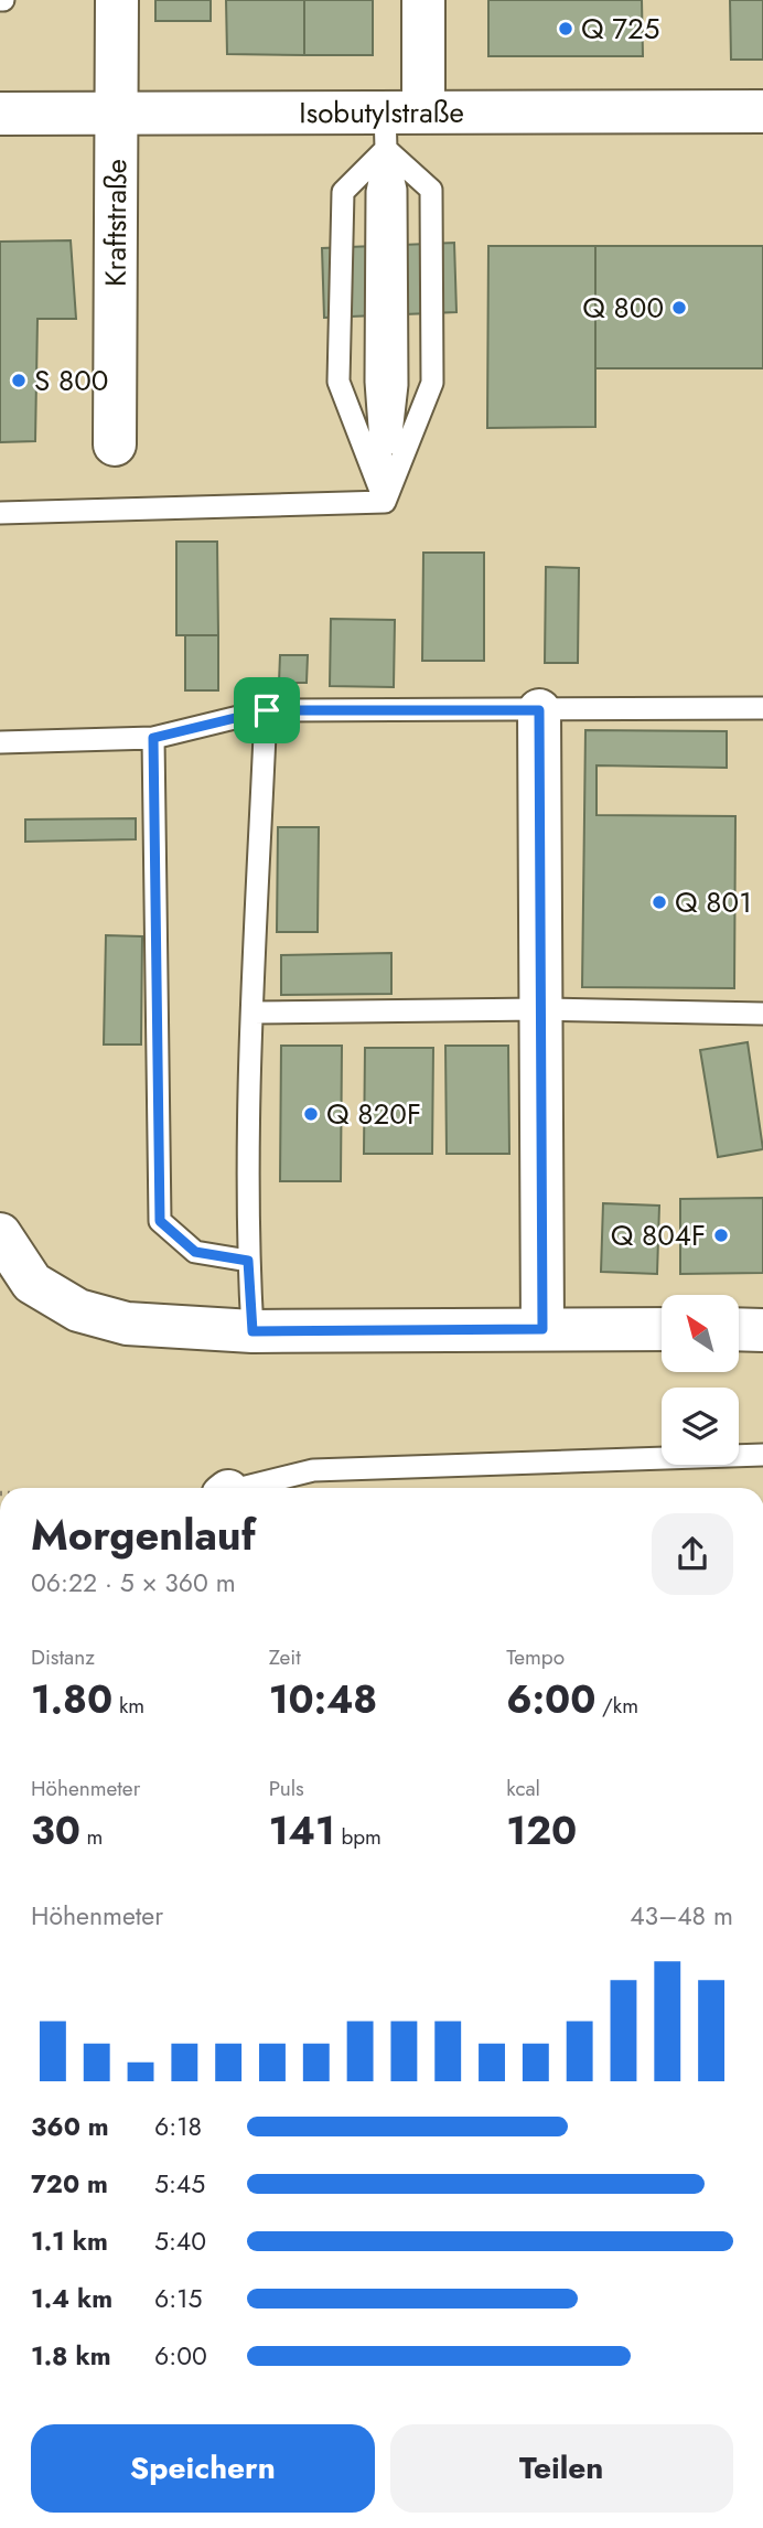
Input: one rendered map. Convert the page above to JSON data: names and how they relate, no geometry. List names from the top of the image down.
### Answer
{
  "streets": {
    "street": ["Isobutylstraße", "Kraftstraße"]
  },
  "crossings": [
    ["Isobutylstraße", "Kraftstraße"]
  ],
  "places": [
    "Q 725",
    "Q 800",
    "S 800",
    "Q 801",
    "Q 820F",
    "Q 804F"
  ],
  "north": "top left",
  "page": {
    "heading": ["Morgenlauf", "06:22 · 5 × 360 m"],
    "stats": [
      ["Distanz", "1.80 km"],
      ["Zeit", "10:48"],
      ["Tempo", "6:00 /km"],
      ["Höhenmeter", "30 m"],
      ["Puls", "141 bpm"],
      ["kcal", "120"]
    ],
    "chart": ["Höhenmeter", "43–48 m"],
    "list": [
      {
        "name": "360 m",
        "note": "6:18"
      },
      {
        "name": "720 m",
        "note": "5:45"
      },
      {
        "name": "1.1 km",
        "note": "5:40"
      },
      {
        "name": "1.4 km",
        "note": "6:15"
      },
      {
        "name": "1.8 km",
        "note": "6:00"
      }
    ],
    "buttons": ["Speichern", "Teilen"]
  }
}
